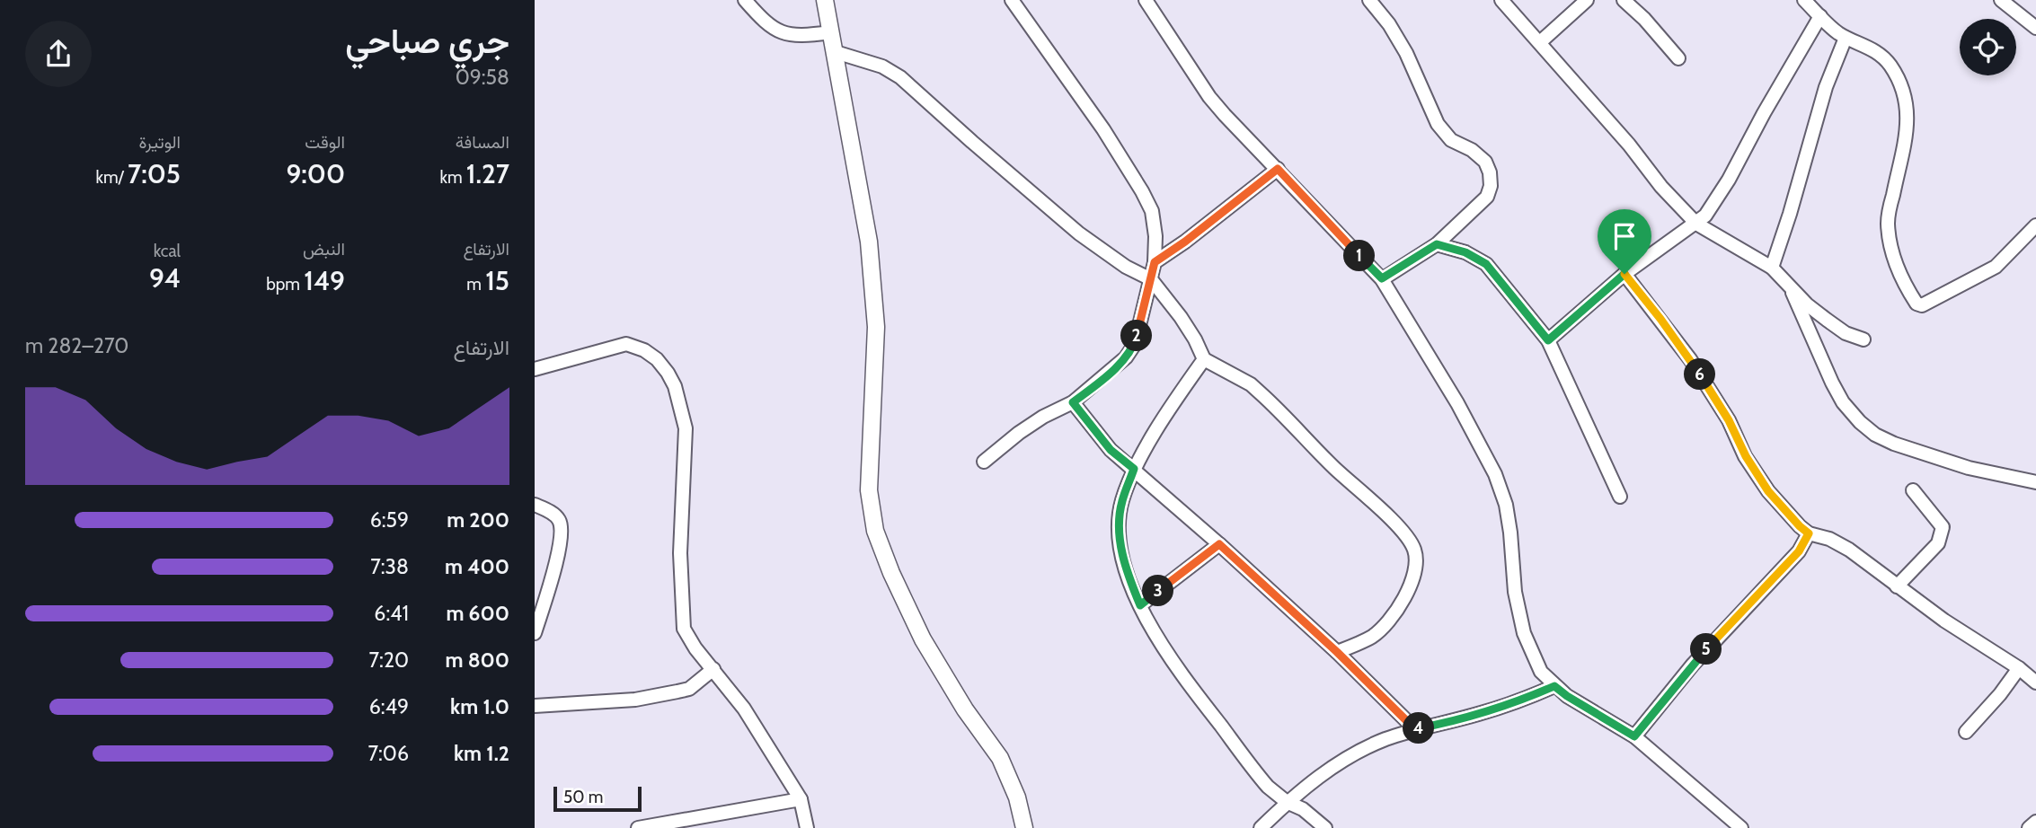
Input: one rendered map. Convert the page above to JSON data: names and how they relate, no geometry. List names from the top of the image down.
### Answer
{
  "scale_bar": "50 m",
  "page": {
    "heading": ["جري صباحي", "09:58"],
    "stats": [
      ["المسافة", "1.27 km"],
      ["الوقت", "9:00"],
      ["الوتيرة", "7:05 /km"],
      ["الارتفاع", "15 m"],
      ["النبض", "149 bpm"],
      ["kcal", "94"]
    ],
    "pins": [
      "1",
      "2",
      "6",
      "3",
      "5",
      "4"
    ],
    "chart": ["الارتفاع", "270–282 m"],
    "list": [
      {
        "name": "200 m",
        "note": "6:59"
      },
      {
        "name": "400 m",
        "note": "7:38"
      },
      {
        "name": "600 m",
        "note": "6:41"
      },
      {
        "name": "800 m",
        "note": "7:20"
      },
      {
        "name": "1.0 km",
        "note": "6:49"
      },
      {
        "name": "1.2 km",
        "note": "7:06"
      }
    ],
    "scale": "50 m"
  }
}
